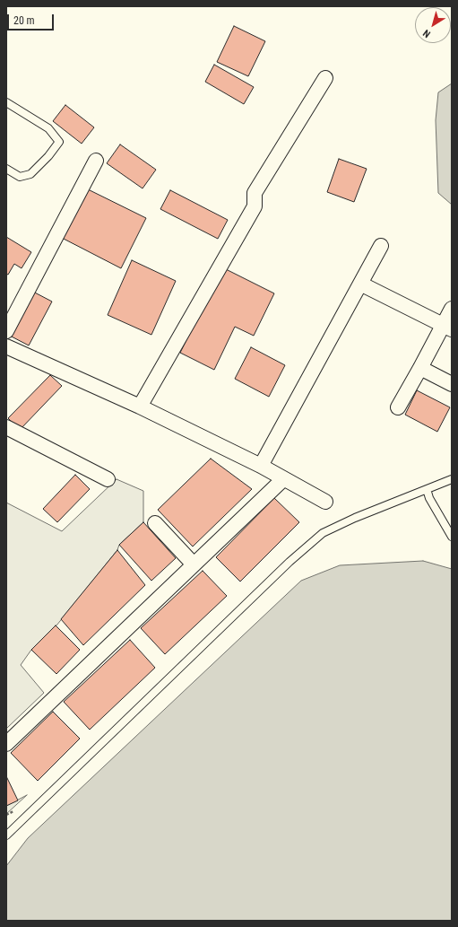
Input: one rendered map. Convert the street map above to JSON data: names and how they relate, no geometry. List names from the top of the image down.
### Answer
{
  "scale_bar": "20 m",
  "north": "bottom left"
}
